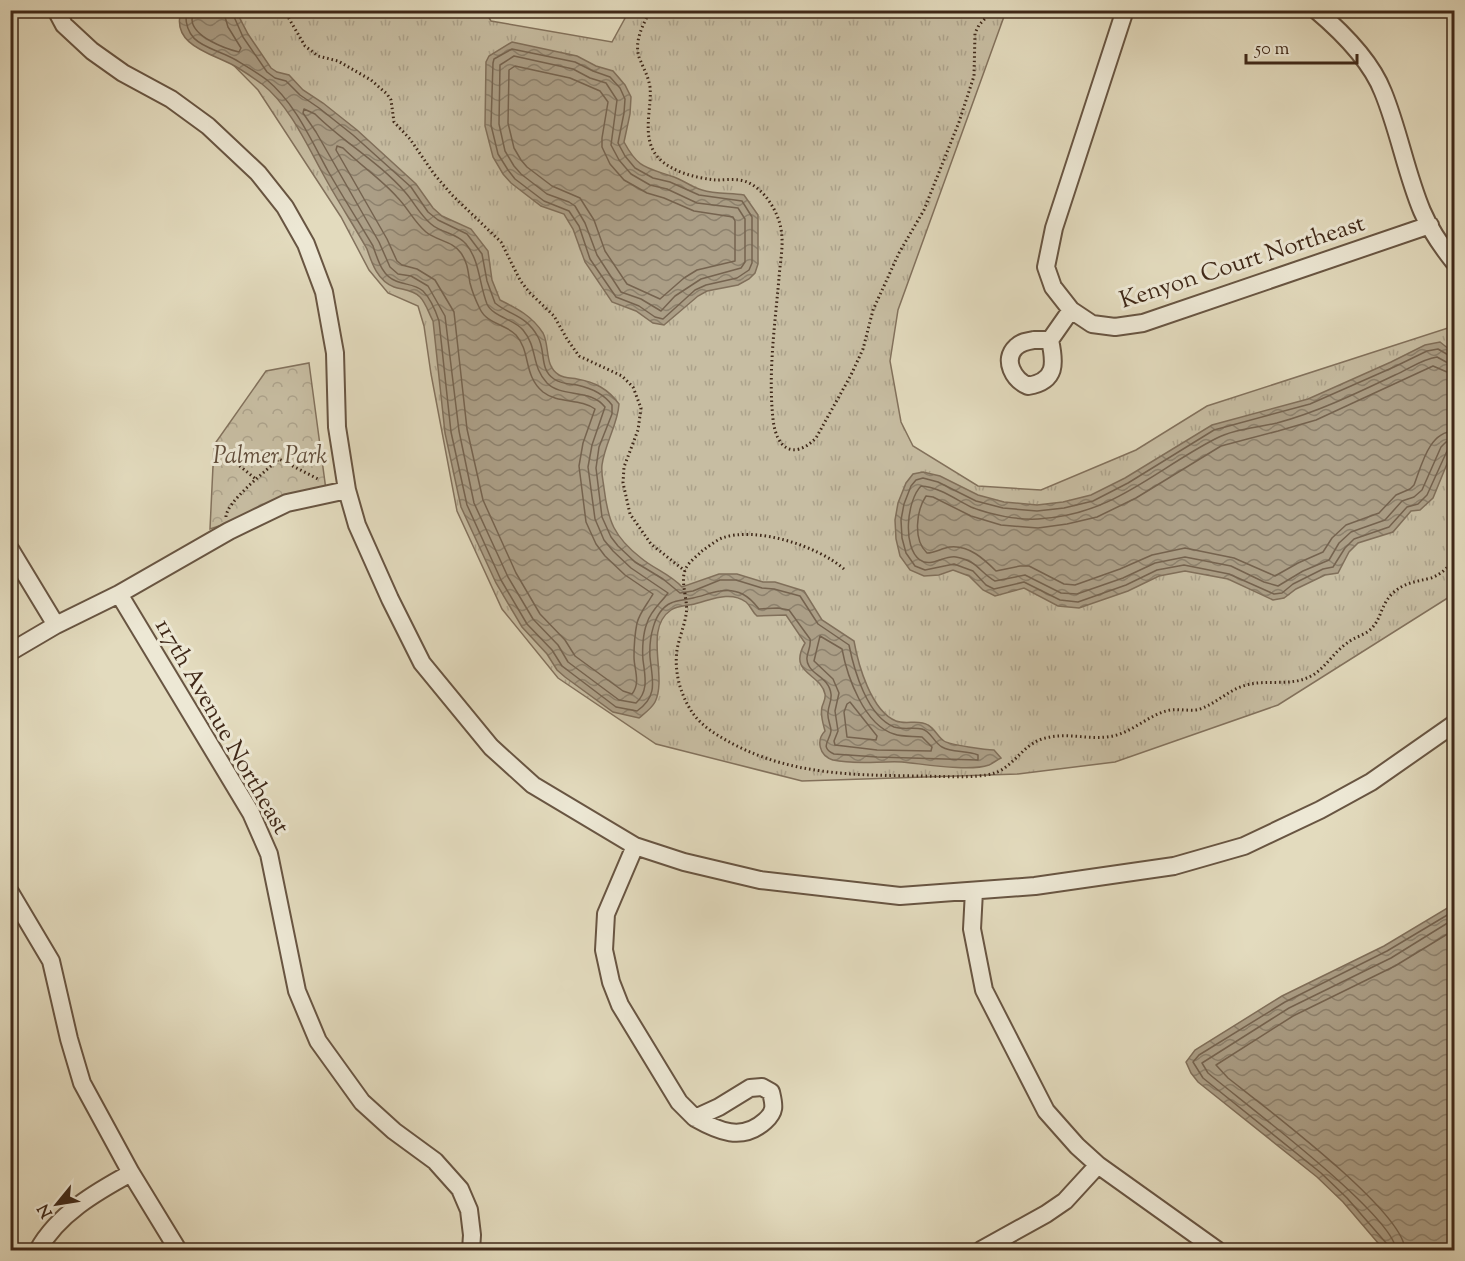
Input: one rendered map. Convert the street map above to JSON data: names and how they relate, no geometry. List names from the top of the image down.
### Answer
{
  "streets": {
    "street": ["Kenyon Court Northeast", "117th Avenue Northeast"]
  },
  "parks": ["Palmer Park"],
  "scale_bar": "50 m",
  "north": "bottom left"
}
